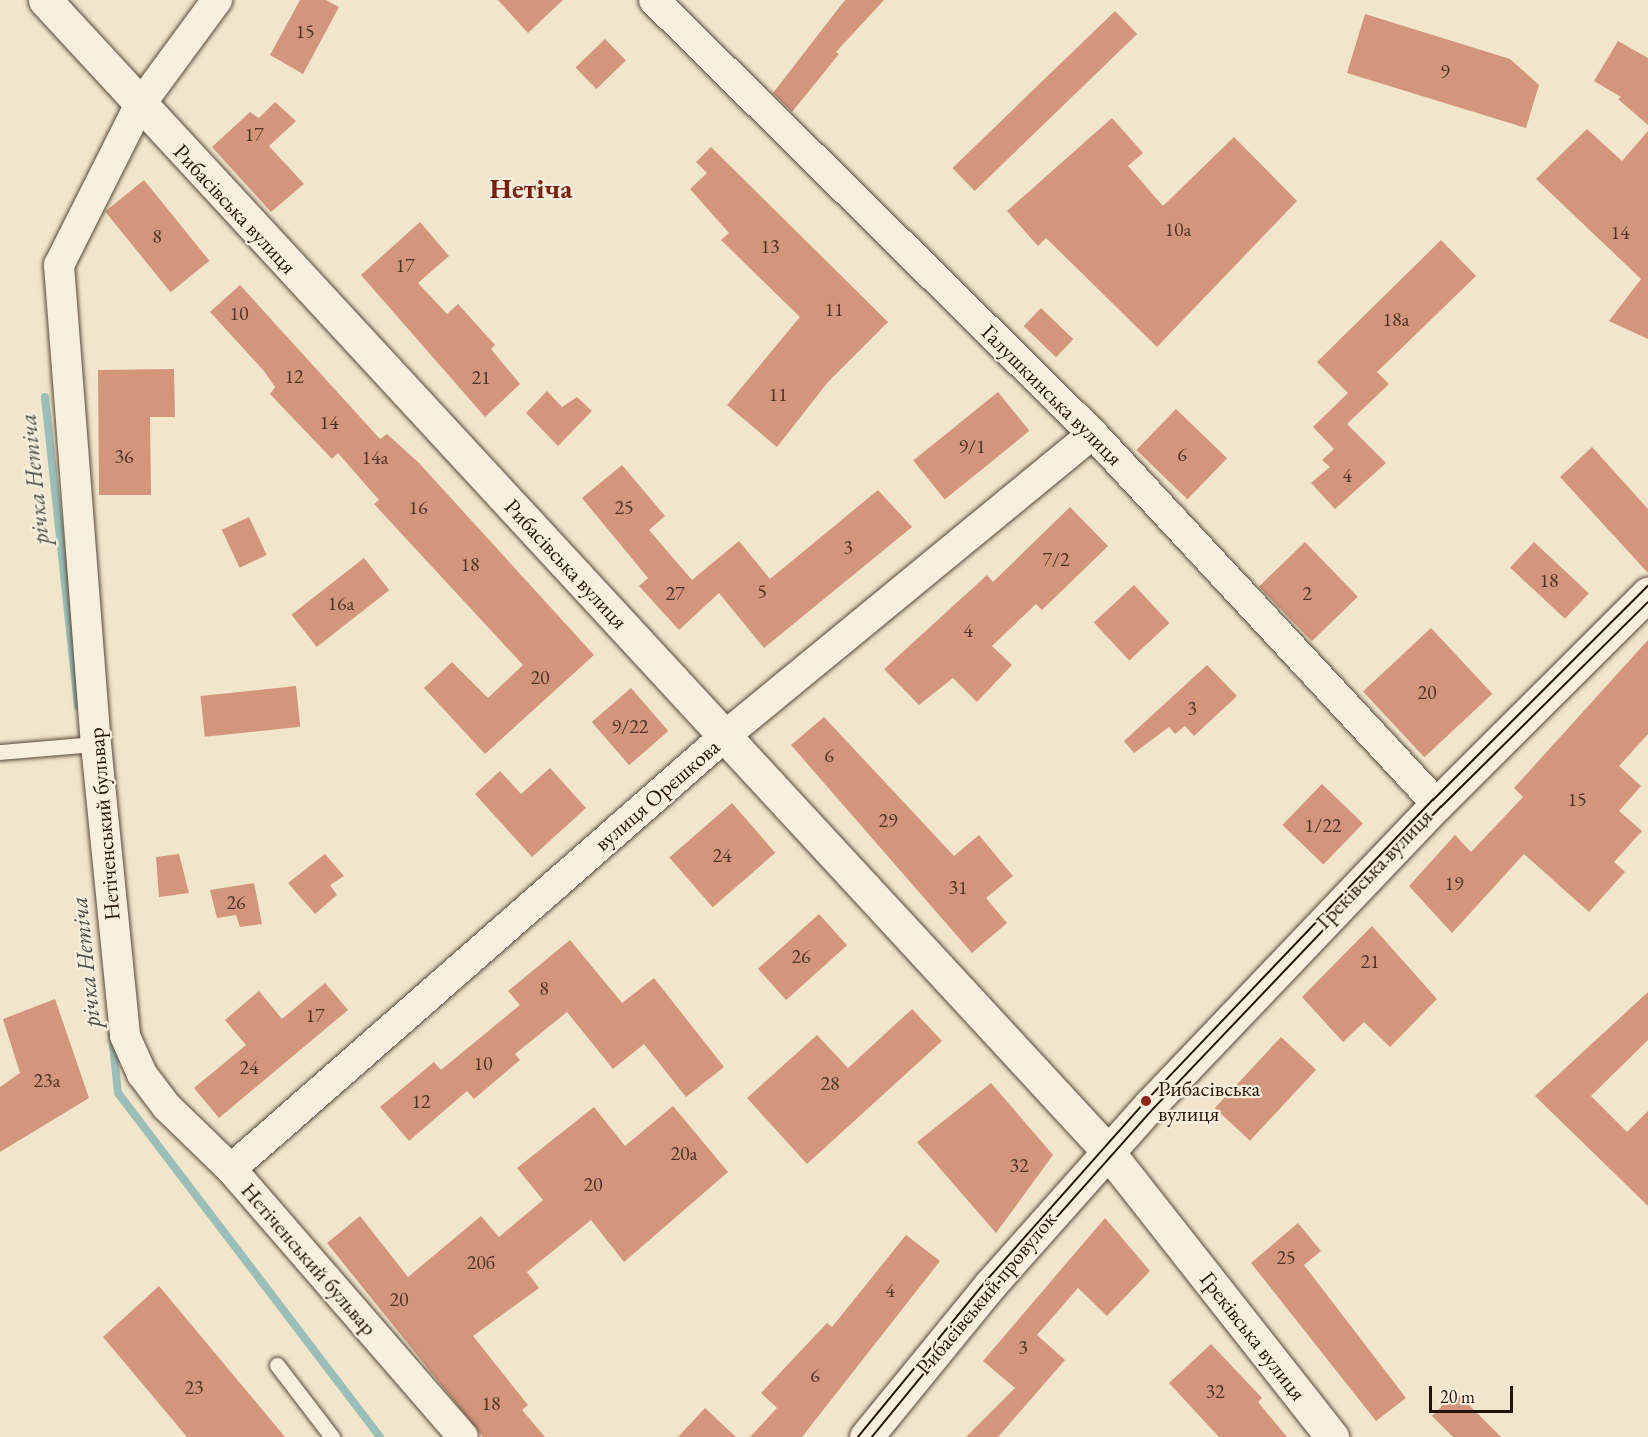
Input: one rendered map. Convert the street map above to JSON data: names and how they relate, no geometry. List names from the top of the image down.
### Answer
{
  "streets": {
    "street": [
      "Рибасівська вулиця",
      "Галушкинська вулиця",
      "вулиця Орєшкова",
      "Нетіченський бульвар",
      "Греківська вулиця",
      "Рибасівський провулок"
    ]
  },
  "crossings": [
    ["Рибасівська вулиця", "вулиця Орєшкова"],
    ["Рибасівська вулиця", "Нетіченський бульвар"],
    ["Рибасівська вулиця", "Греківська вулиця"],
    ["Рибасівська вулиця", "Рибасівський провулок"],
    ["Галушкинська вулиця", "вулиця Орєшкова"],
    ["Галушкинська вулиця", "Греківська вулиця"],
    ["вулиця Орєшкова", "Нетіченський бульвар"],
    ["Греківська вулиця", "Рибасівський провулок"]
  ],
  "districts": ["Нетіча"],
  "water": ["річка Нетіча"],
  "places": ["Рибасівська вулиця"],
  "house_numbers": [
    "15",
    "9",
    "17",
    "10а",
    "14",
    "8",
    "13",
    "17",
    "11",
    "10",
    "18а",
    "12",
    "21",
    "11",
    "14",
    "9/1",
    "6",
    "36",
    "14а",
    "4",
    "16",
    "25",
    "3",
    "7/2",
    "18",
    "18",
    "5",
    "27",
    "2",
    "16а",
    "4",
    "20",
    "20",
    "3",
    "9/22",
    "6",
    "15",
    "29",
    "1/22",
    "24",
    "19",
    "31",
    "26",
    "26",
    "21",
    "8",
    "17",
    "10",
    "24",
    "23а",
    "28",
    "12",
    "20а",
    "32",
    "20",
    "25",
    "20б",
    "4",
    "20",
    "3",
    "6",
    "23",
    "32",
    "18"
  ],
  "scale_bar": "20 m"
}
